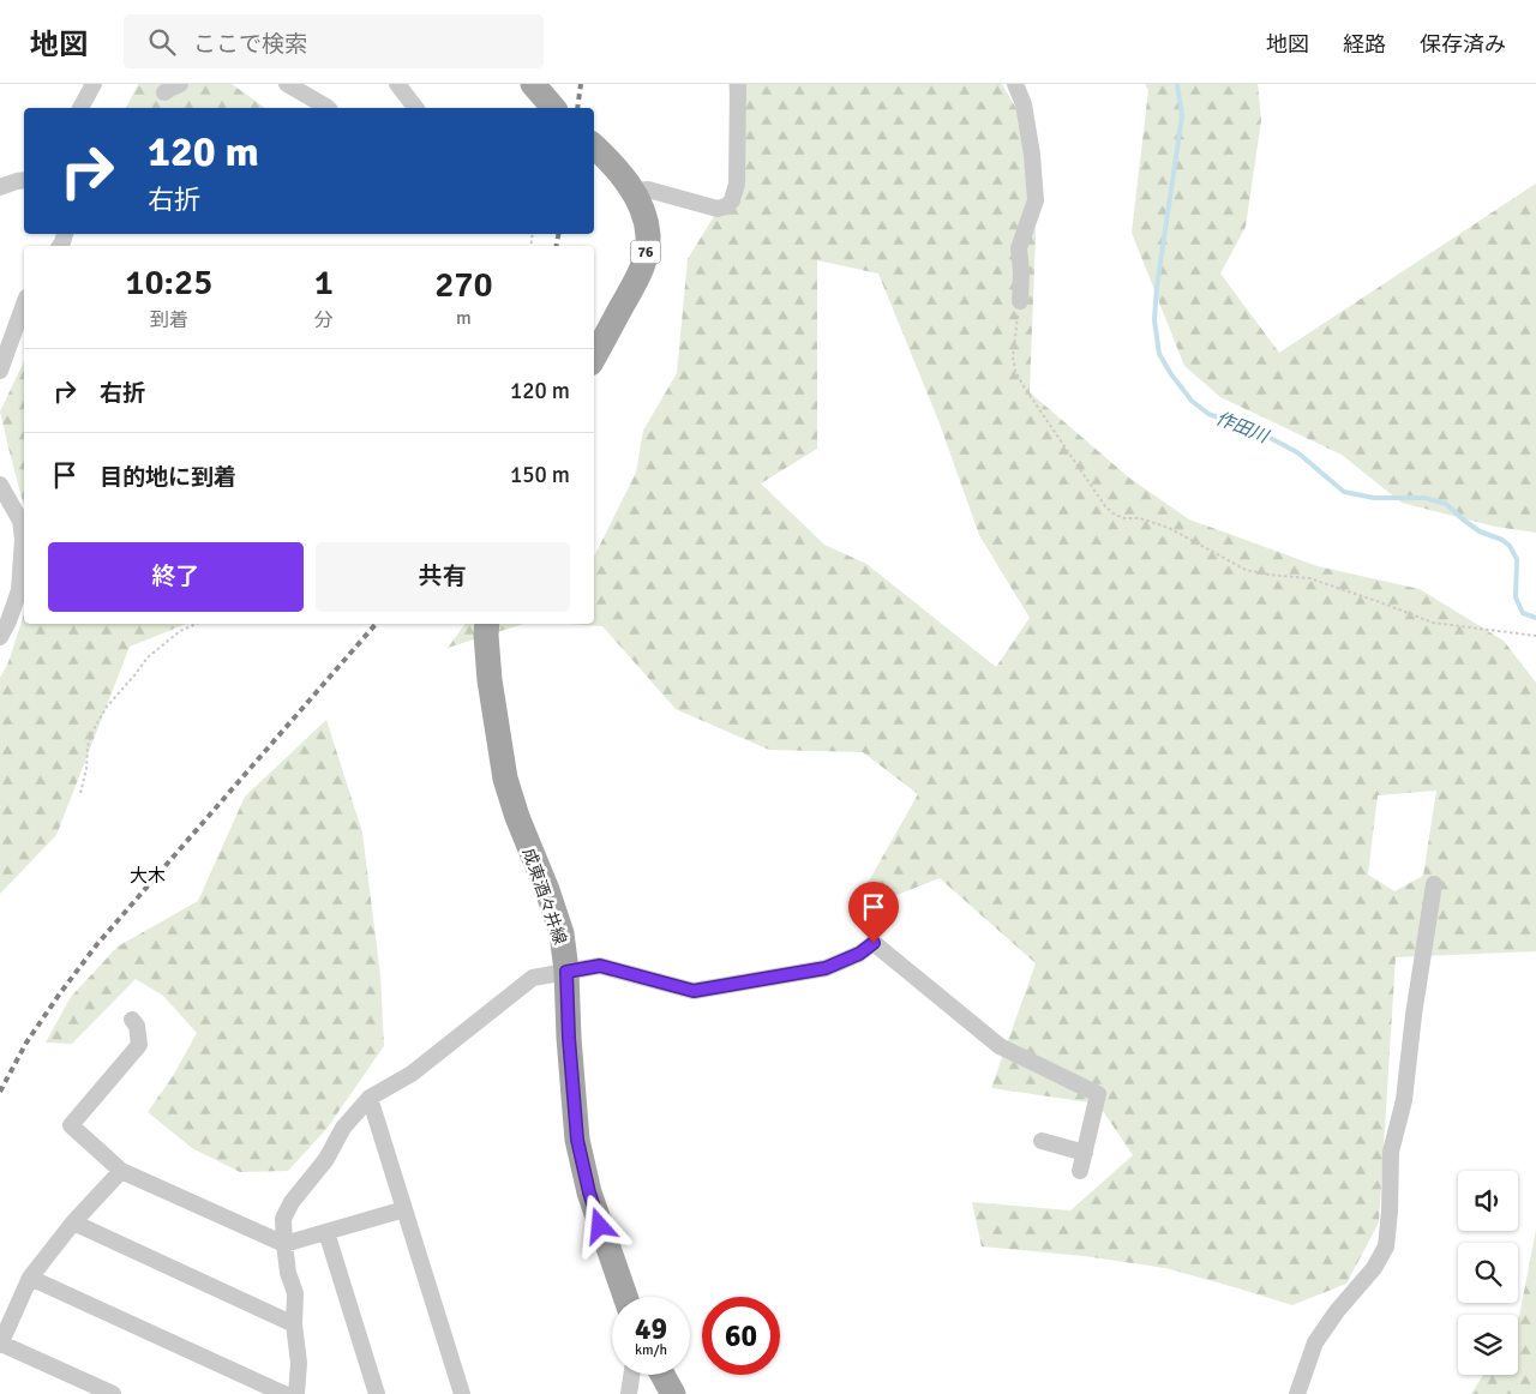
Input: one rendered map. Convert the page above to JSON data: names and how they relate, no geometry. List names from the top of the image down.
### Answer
{
  "streets": {
    "main road": ["76", "成東酒々井線"]
  },
  "districts": ["大木"],
  "water": ["作田川"],
  "page": {
    "header": "地図",
    "search": "ここで検索",
    "nav": ["地図", "経路", "保存済み"],
    "turn": ["120 m", "右折"],
    "eta": [
      "10:25",
      "到着",
      "1",
      "分",
      "270",
      "m"
    ],
    "list": [
      {
        "name": "右折",
        "value": "120 m"
      },
      {
        "name": "目的地に到着",
        "value": "150 m"
      }
    ],
    "buttons": ["終了", "共有"],
    "speed": "49 km/h",
    "limit": "60"
  }
}
